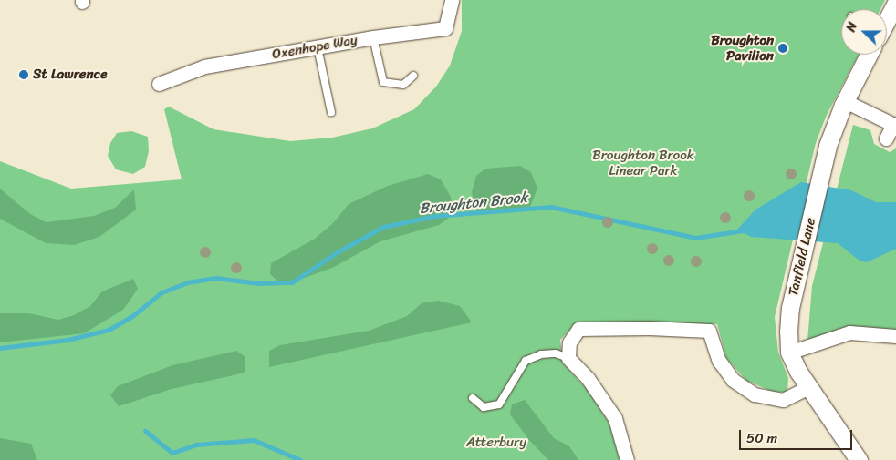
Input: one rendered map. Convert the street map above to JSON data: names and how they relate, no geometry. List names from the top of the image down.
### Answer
{
  "streets": {
    "street": ["Oxenhope Way", "Tanfield Lane"]
  },
  "water": ["Broughton Brook"],
  "parks": ["Broughton Brook Linear Park", "Atterbury"],
  "places": ["Broughton Pavilion", "St Lawrence"],
  "scale_bar": "50 m",
  "north": "left"
}
